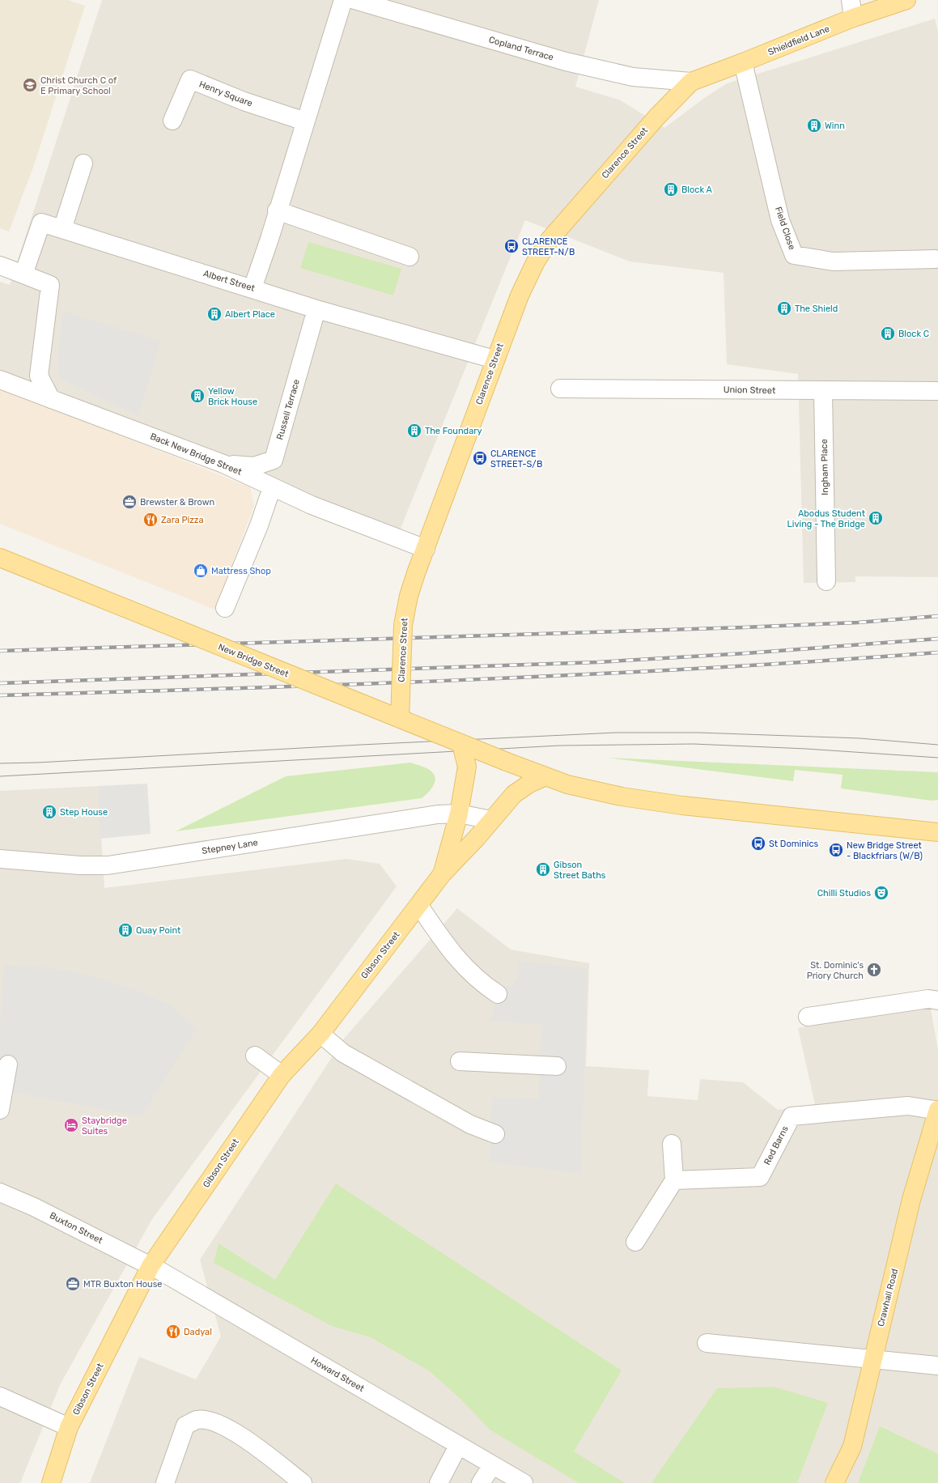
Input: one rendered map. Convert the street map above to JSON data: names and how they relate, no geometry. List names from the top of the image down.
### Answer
{
  "streets": {
    "main road": [
      "Shieldfield Lane",
      "Clarence Street",
      "New Bridge Street",
      "Gibson Street",
      "Crawhall Road"
    ],
    "street": [
      "Copland Terrace",
      "Henry Square",
      "Field Close",
      "Albert Street",
      "Union Street",
      "Russell Terrace",
      "Back New Bridge Street",
      "Ingham Place",
      "Stepney Lane",
      "Red Barns",
      "Buxton Street",
      "Howard Street"
    ]
  },
  "crossings": [
    ["Shieldfield Lane", "Copland Terrace"],
    ["Shieldfield Lane", "Clarence Street"],
    ["Shieldfield Lane", "Field Close"],
    ["Copland Terrace", "Clarence Street"],
    ["Clarence Street", "Albert Street"],
    ["Clarence Street", "Back New Bridge Street"],
    ["Clarence Street", "New Bridge Street"],
    ["Albert Street", "Russell Terrace"],
    ["Union Street", "Ingham Place"],
    ["Russell Terrace", "Back New Bridge Street"],
    ["New Bridge Street", "Gibson Street"],
    ["Stepney Lane", "Gibson Street"],
    ["Gibson Street", "Buxton Street"],
    ["Gibson Street", "Howard Street"],
    ["Red Barns", "Crawhall Road"],
    ["Buxton Street", "Howard Street"]
  ],
  "places": {
    "school or university": ["Christ Church C of E Primary School"],
    "building": [
      "Winn",
      "Block A",
      "The Shield",
      "Albert Place",
      "Block C",
      "Yellow Brick House",
      "The Foundary",
      "Abodus Student Living - The Bridge",
      "Step House",
      "Gibson Street Baths",
      "Quay Point"
    ],
    "bus stop": [
      "CLARENCE STREET-N/B",
      "CLARENCE STREET-S/B",
      "St Dominics",
      "New Bridge Street - Blackfriars (W/B)"
    ],
    "office": ["Brewster & Brown", "MTR Buxton House"],
    "restaurant": ["Zara Pizza", "Dadyal"],
    "shop": ["Mattress Shop"],
    "theatre": ["Chilli Studios"],
    "church": ["St. Dominic's Priory Church"],
    "hotel": ["Staybridge Suites"]
  }
}
